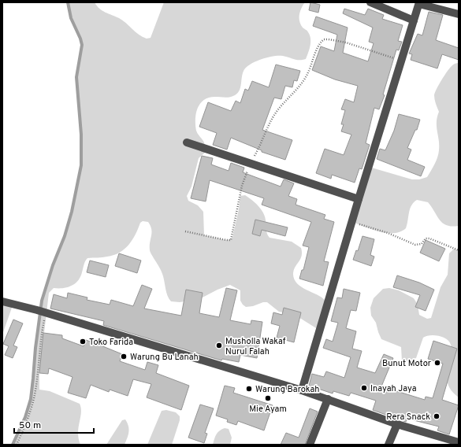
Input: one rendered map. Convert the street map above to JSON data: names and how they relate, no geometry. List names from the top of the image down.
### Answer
{
  "places": [
    "Toko Farida",
    "Musholla Wakaf Nurul Falah",
    "Warung Bu Lanah",
    "Bunut Motor",
    "Inayah Jaya",
    "Warung Barokah",
    "Mie Ayam",
    "Rera Snack"
  ],
  "scale_bar": "50 m"
}
